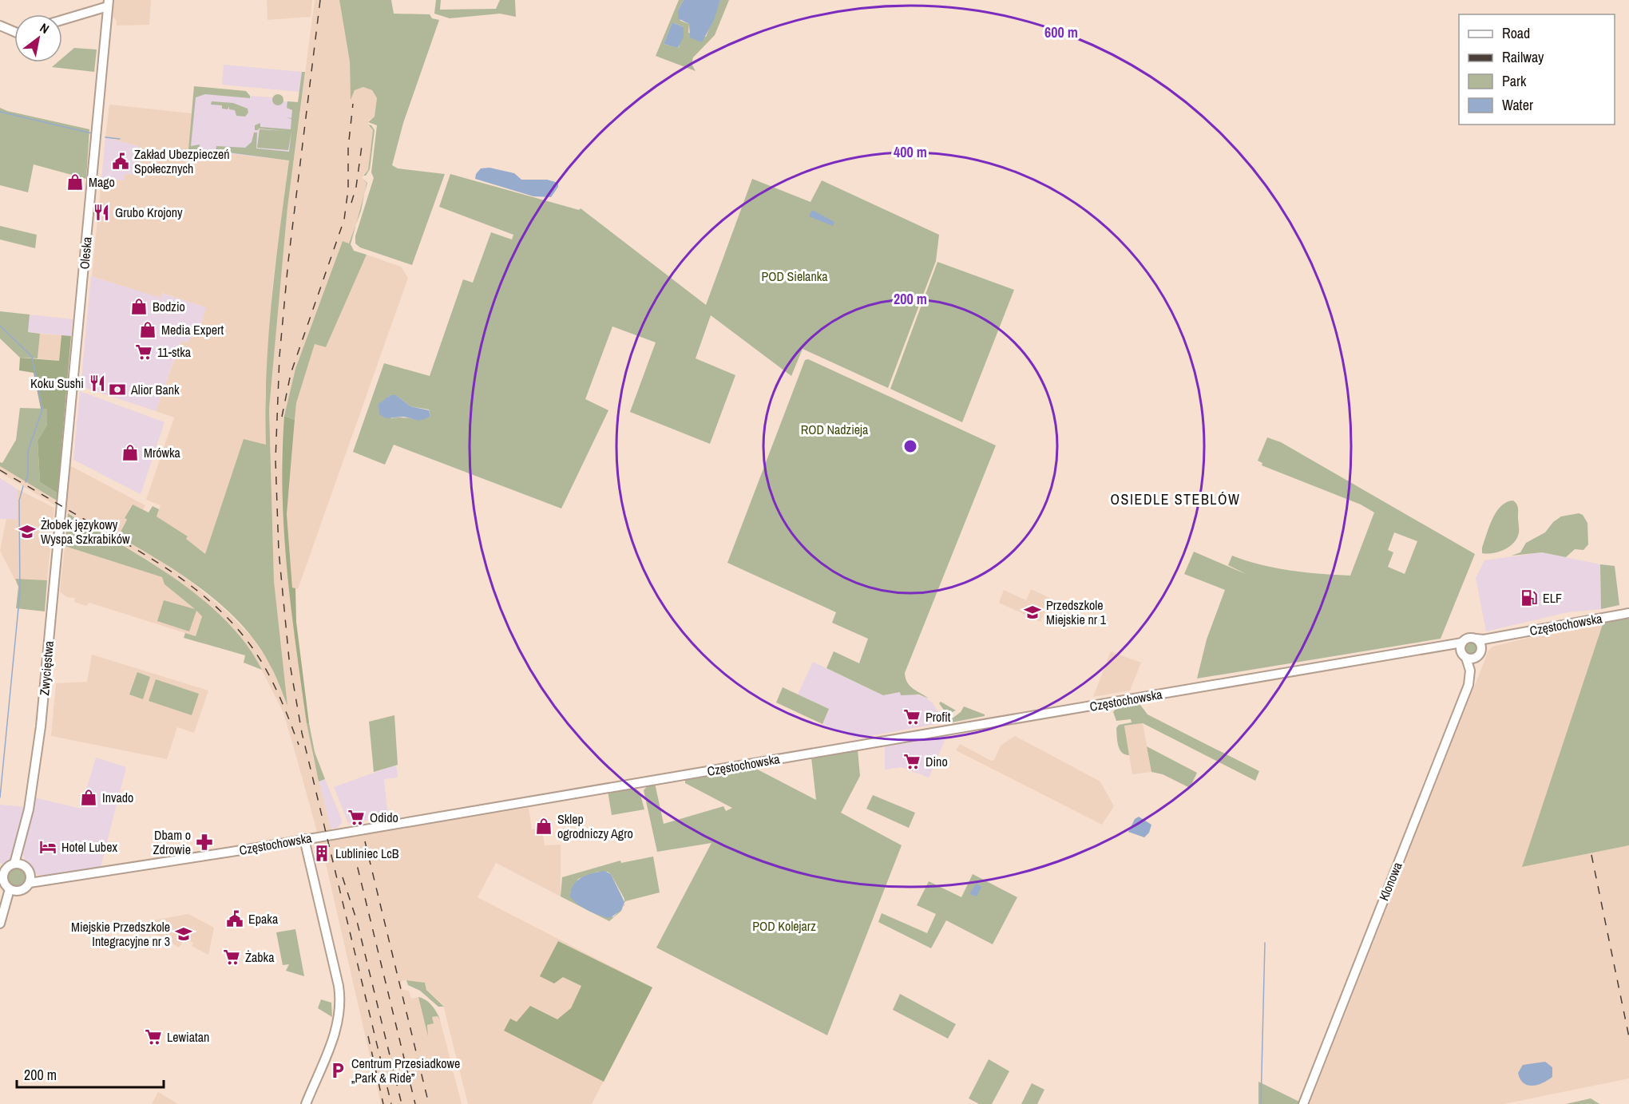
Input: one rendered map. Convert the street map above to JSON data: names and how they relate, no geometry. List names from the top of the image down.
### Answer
{
  "streets": {
    "street": [
      "Oleska",
      "Częstochowska",
      "Zwycięstwa",
      "Klonowa"
    ]
  },
  "crossings": [
    ["Oleska", "Zwycięstwa"],
    ["Częstochowska", "Zwycięstwa"],
    ["Częstochowska", "Klonowa"]
  ],
  "districts": ["OSIEDLE STEBLÓW"],
  "parks": ["POD Sielanka", "ROD Nadzieja", "POD Kolejarz"],
  "places": {
    "public building": ["Zakład Ubezpieczeń Społecznych", "Epaka"],
    "shop": [
      "Mago",
      "Bodzio",
      "Media Expert",
      "Mrówka",
      "Invado",
      "Sklep ogrodniczy Agro"
    ],
    "restaurant": ["Grubo Krojony", "Koku Sushi"],
    "supermarket": [
      "11-stka",
      "Profit",
      "Dino",
      "Odido",
      "Żabka",
      "Lewiatan"
    ],
    "bank": ["Alior Bank"],
    "school or university": ["Żłobek językowy Wyspa Szkrabików", "Przedszkole Miejskie nr 1", "Miejskie Przedszkole Integracyjne nr 3"],
    "fuel station": ["ELF"],
    "pharmacy": ["Dbam o Zdrowie"],
    "hotel": ["Hotel Lubex"],
    "building": ["Lubliniec LcB"],
    "parking": ["Centrum Przesiadkowe „Park & Ride”"]
  },
  "legend": [
    "Road",
    "Railway",
    "Park",
    "Water"
  ],
  "scale_bar": "200 m",
  "north": "top right",
  "rings": ["600 m", "400 m", "200 m"]
}
